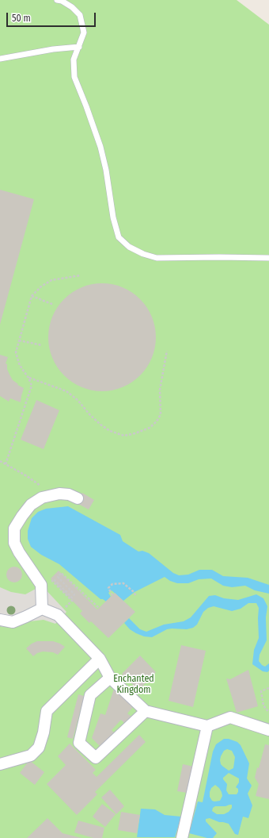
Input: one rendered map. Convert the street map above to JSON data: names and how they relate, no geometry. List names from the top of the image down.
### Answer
{
  "parks": ["Enchanted Kingdom"],
  "scale_bar": "50 m"
}
